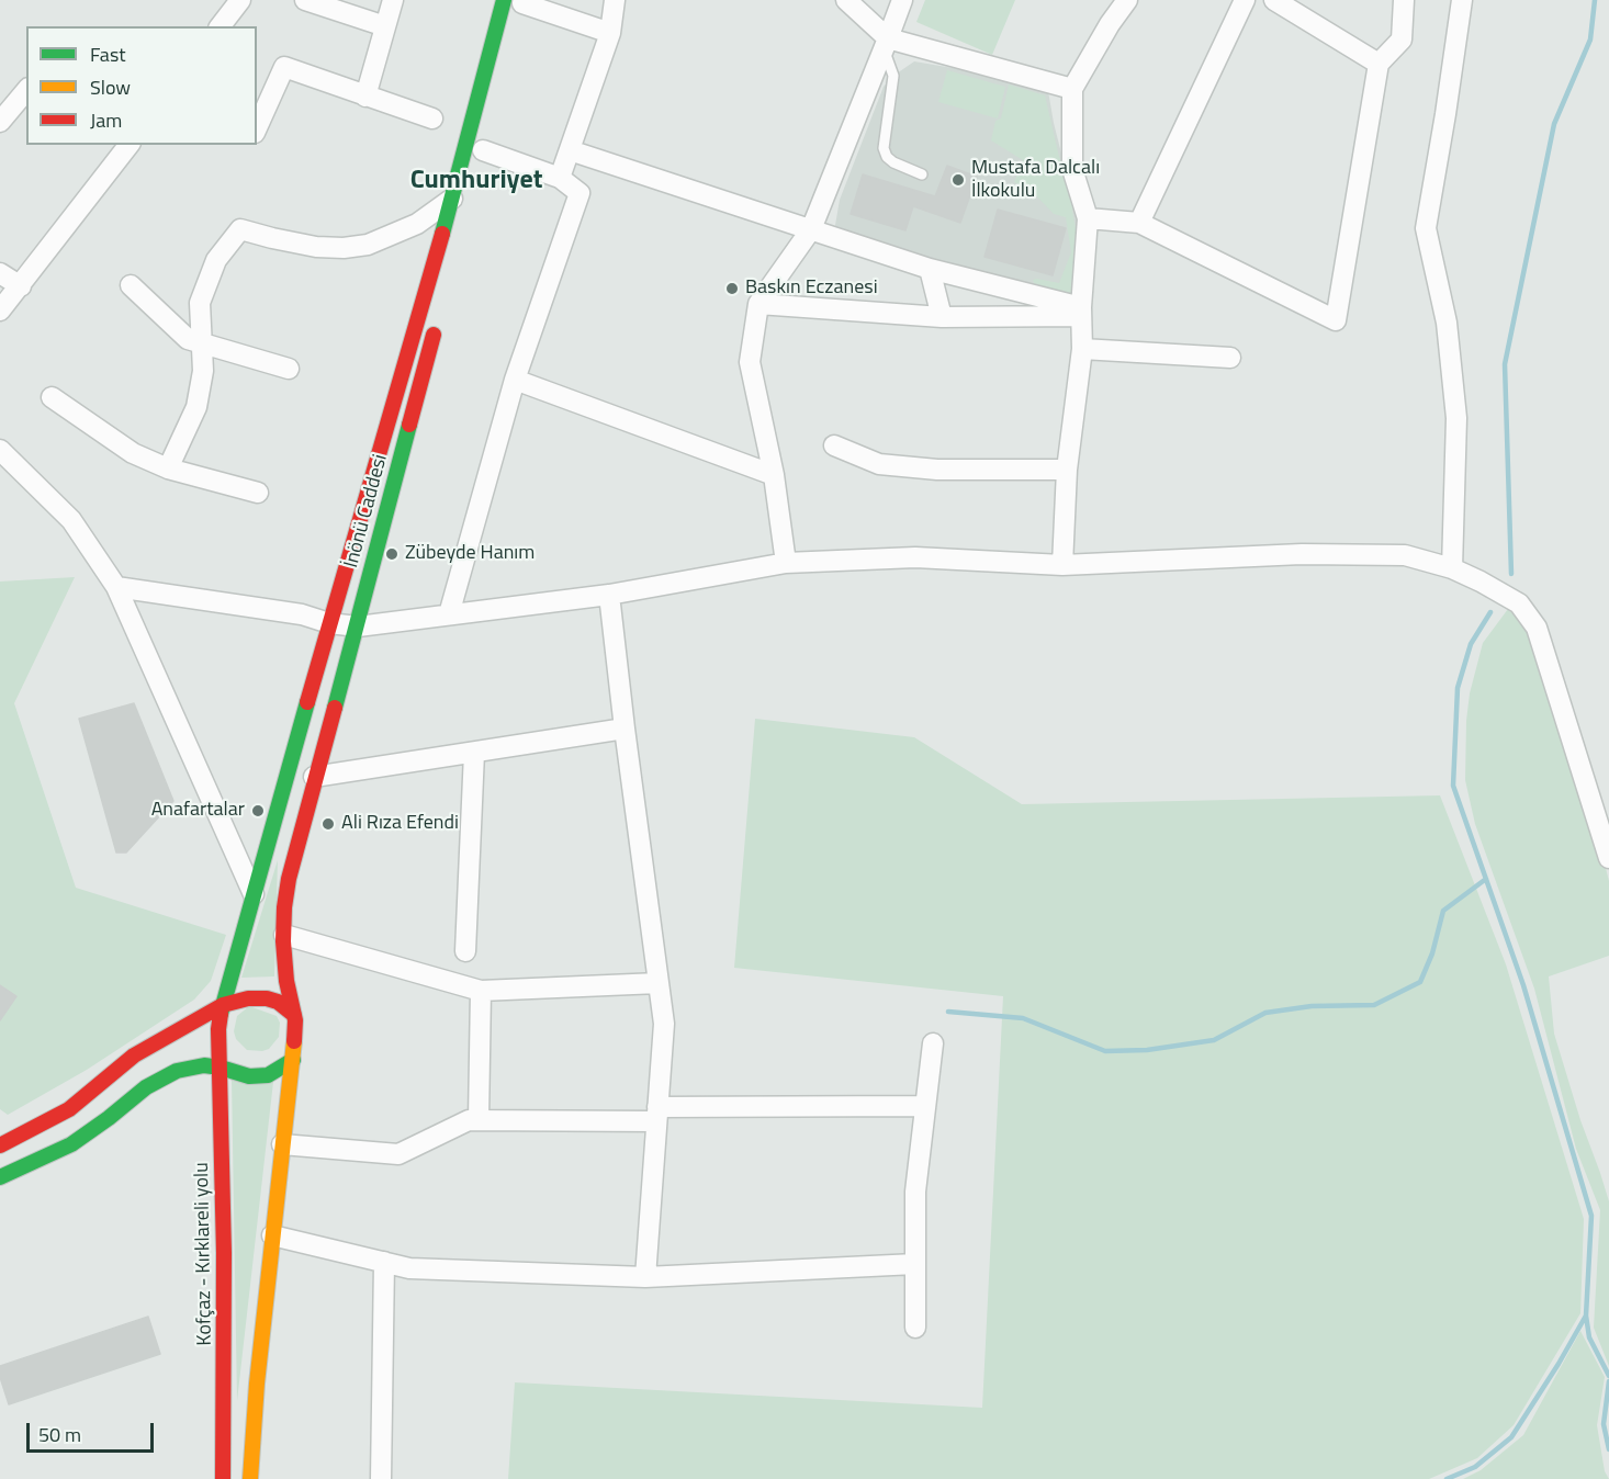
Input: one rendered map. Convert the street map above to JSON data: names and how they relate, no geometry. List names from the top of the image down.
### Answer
{
  "streets": {
    "main road": ["İnönü Caddesi", "Kofçaz - Kırklareli yolu"]
  },
  "crossings": [
    ["İnönü Caddesi", "Kofçaz - Kırklareli yolu"]
  ],
  "districts": ["Cumhuriyet"],
  "places": [
    "Mustafa Dalcalı İlkokulu",
    "Baskın Eczanesi",
    "Zübeyde Hanım",
    "Anafartalar",
    "Ali Rıza Efendi"
  ],
  "legend": ["Fast", "Slow", "Jam"],
  "scale_bar": "50 m"
}
